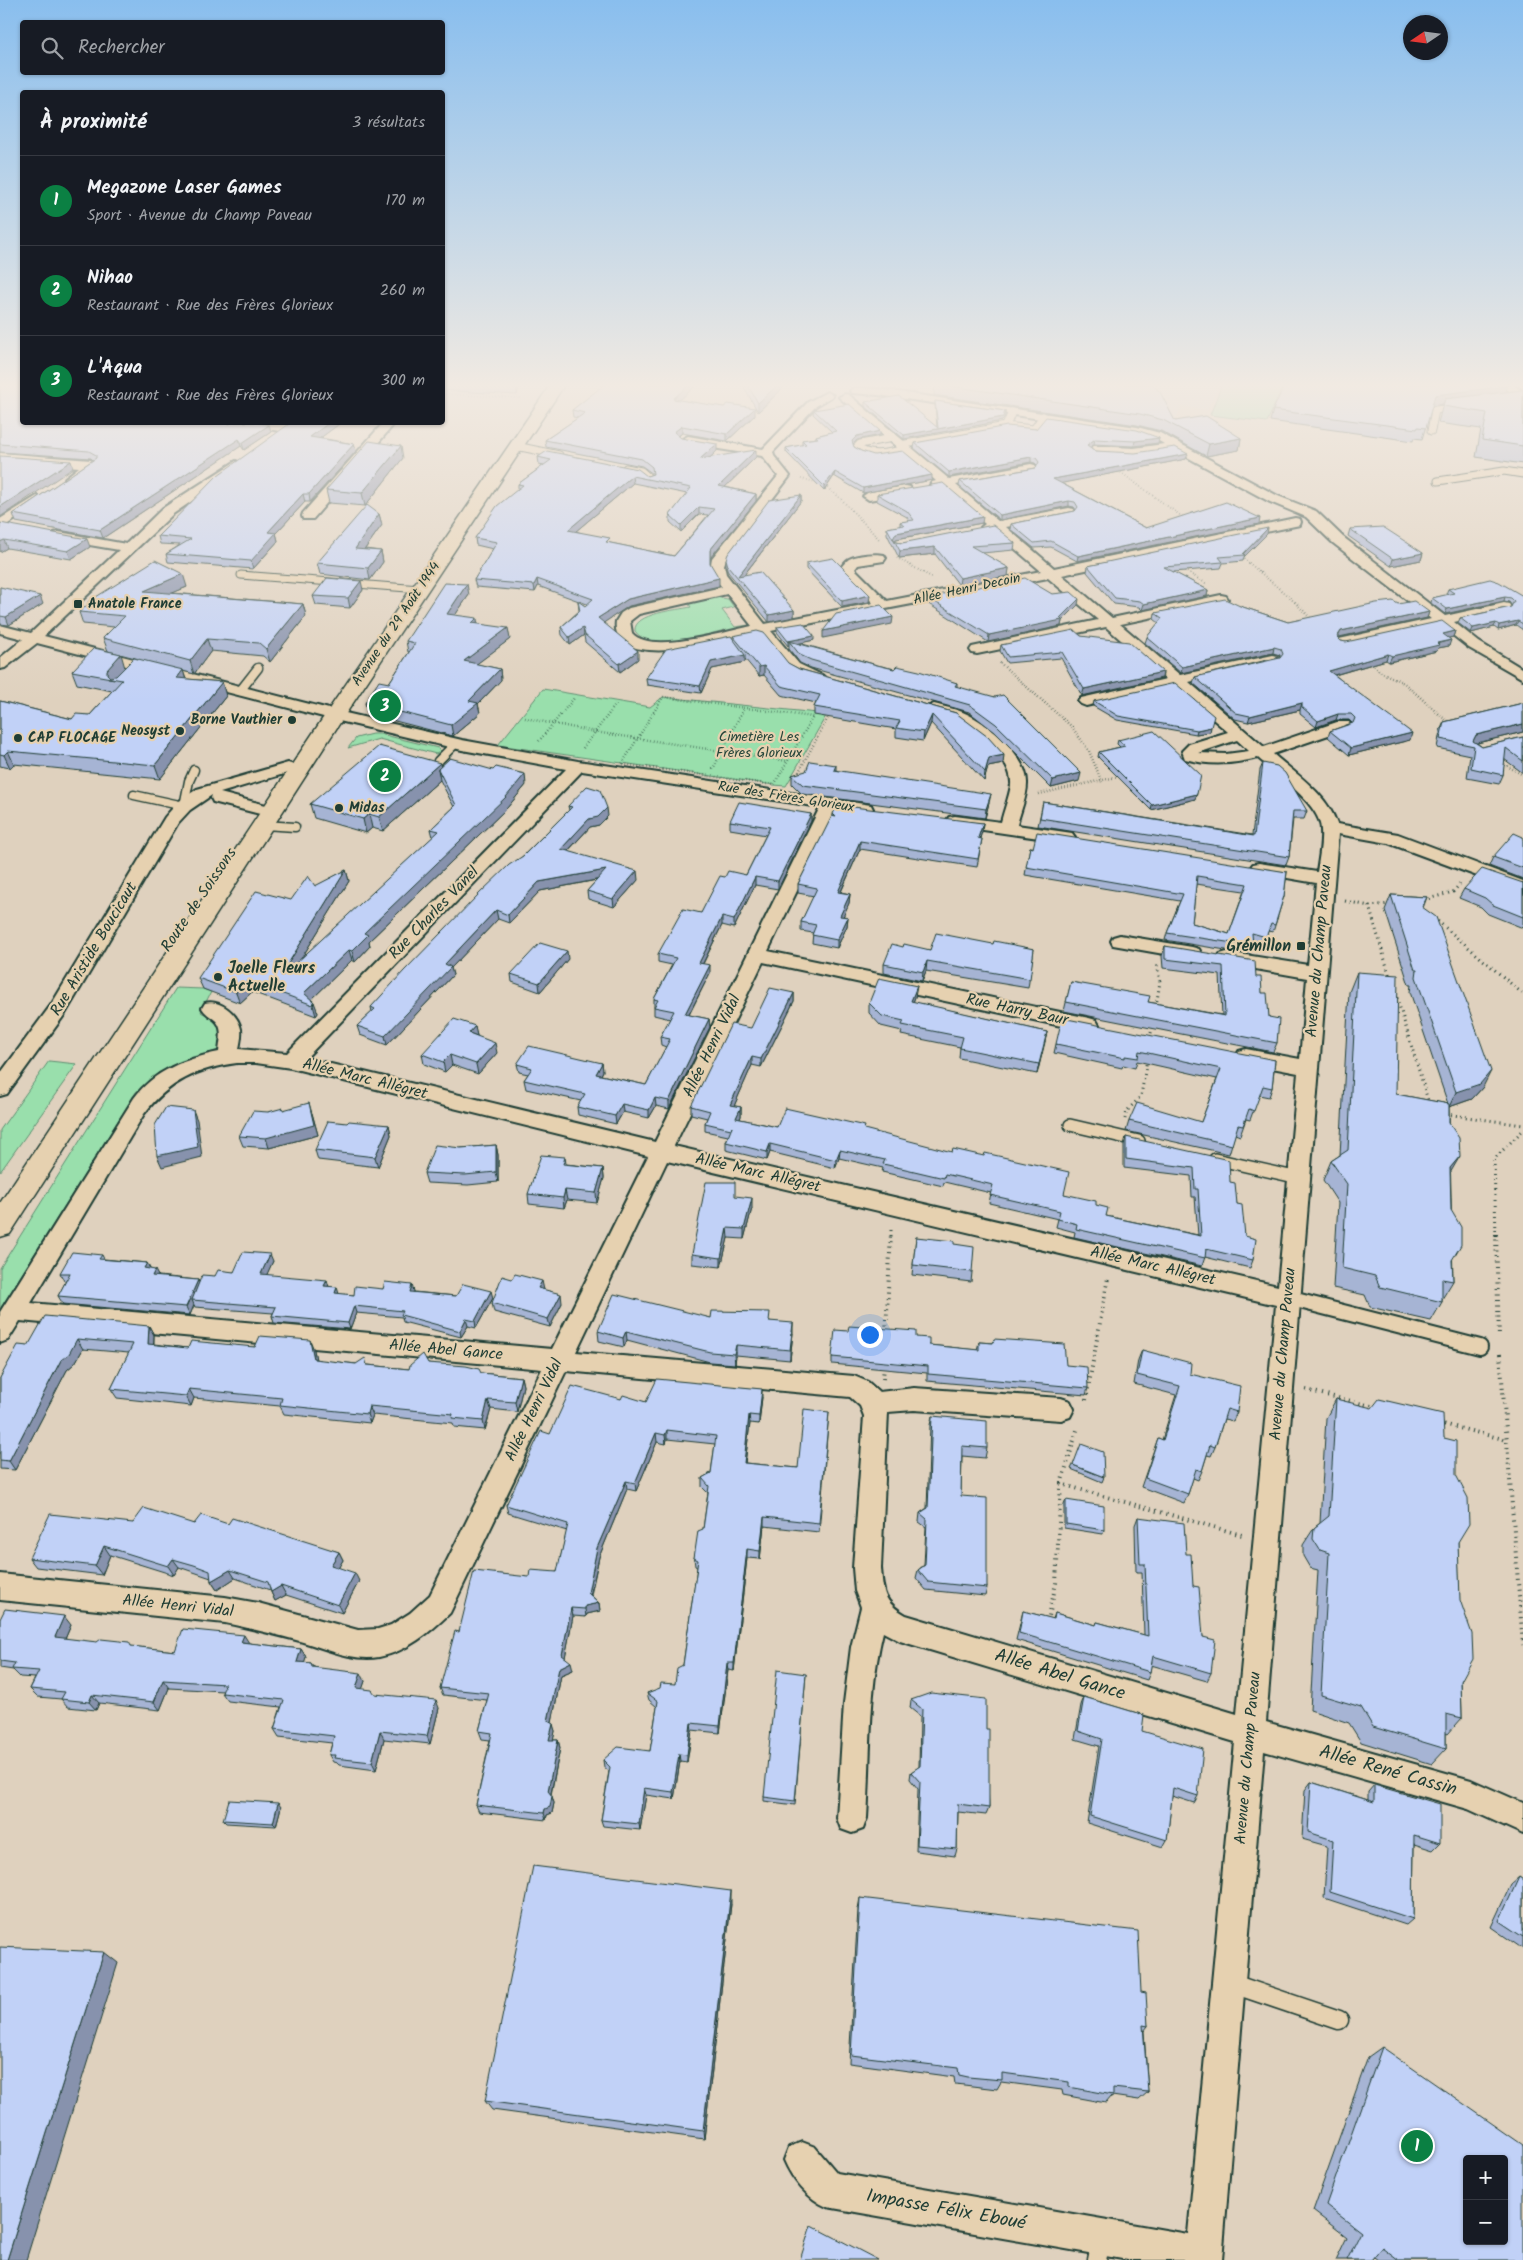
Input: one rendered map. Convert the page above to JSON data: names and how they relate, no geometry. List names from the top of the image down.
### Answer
{
  "streets": {
    "main road": ["Avenue du 29 Août 1944", "Route de Soissons"],
    "street": [
      "Allée Henri Decoin",
      "Rue des Frères Glorieux",
      "Rue Charles Vanel",
      "Rue Aristide Boucicaut",
      "Avenue du Champ Paveau",
      "Rue Harry Baur",
      "Allée Henri Vidal",
      "Allée Marc Allégret",
      "Allée Abel Gance",
      "Allée René Cassin",
      "Impasse Félix Eboué"
    ]
  },
  "crossings": [
    ["Avenue du 29 Août 1944", "Rue des Frères Glorieux"],
    ["Avenue du 29 Août 1944", "Route de Soissons"],
    ["Rue des Frères Glorieux", "Route de Soissons"],
    ["Rue des Frères Glorieux", "Rue Charles Vanel"],
    ["Rue des Frères Glorieux", "Allée Henri Vidal"],
    ["Route de Soissons", "Rue Aristide Boucicaut"],
    ["Rue Charles Vanel", "Allée Marc Allégret"],
    ["Avenue du Champ Paveau", "Allée Marc Allégret"],
    ["Avenue du Champ Paveau", "Allée Abel Gance"],
    ["Avenue du Champ Paveau", "Allée René Cassin"],
    ["Avenue du Champ Paveau", "Impasse Félix Eboué"],
    ["Rue Harry Baur", "Allée Henri Vidal"],
    ["Allée Henri Vidal", "Allée Marc Allégret"],
    ["Allée Henri Vidal", "Allée Abel Gance"],
    ["Allée Marc Allégret", "Allée Abel Gance"],
    ["Allée Abel Gance", "Allée René Cassin"]
  ],
  "parks": ["Cimetière Les Frères Glorieux"],
  "places": {
    "transit": ["Anatole France", "Grémillon"],
    "other": [
      "Borne Vauthier",
      "Neosyst",
      "CAP FLOCAGE",
      "Midas",
      "Joelle Fleurs Actuelle"
    ]
  },
  "north": "left",
  "page": {
    "search": "Rechercher",
    "heading": ["À proximité", "3 résultats"],
    "list": [
      {
        "mark": "1",
        "name": "Megazone Laser Games",
        "note": "Sport · Avenue du Champ Paveau",
        "value": "170 m"
      },
      {
        "mark": "2",
        "name": "Nihao",
        "note": "Restaurant · Rue des Frères Glorieux",
        "value": "260 m"
      },
      {
        "mark": "3",
        "name": "L'Aqua",
        "note": "Restaurant · Rue des Frères Glorieux",
        "value": "300 m"
      }
    ],
    "pins": ["3", "2", "1"],
    "map_buttons": ["+", "−"]
  }
}
